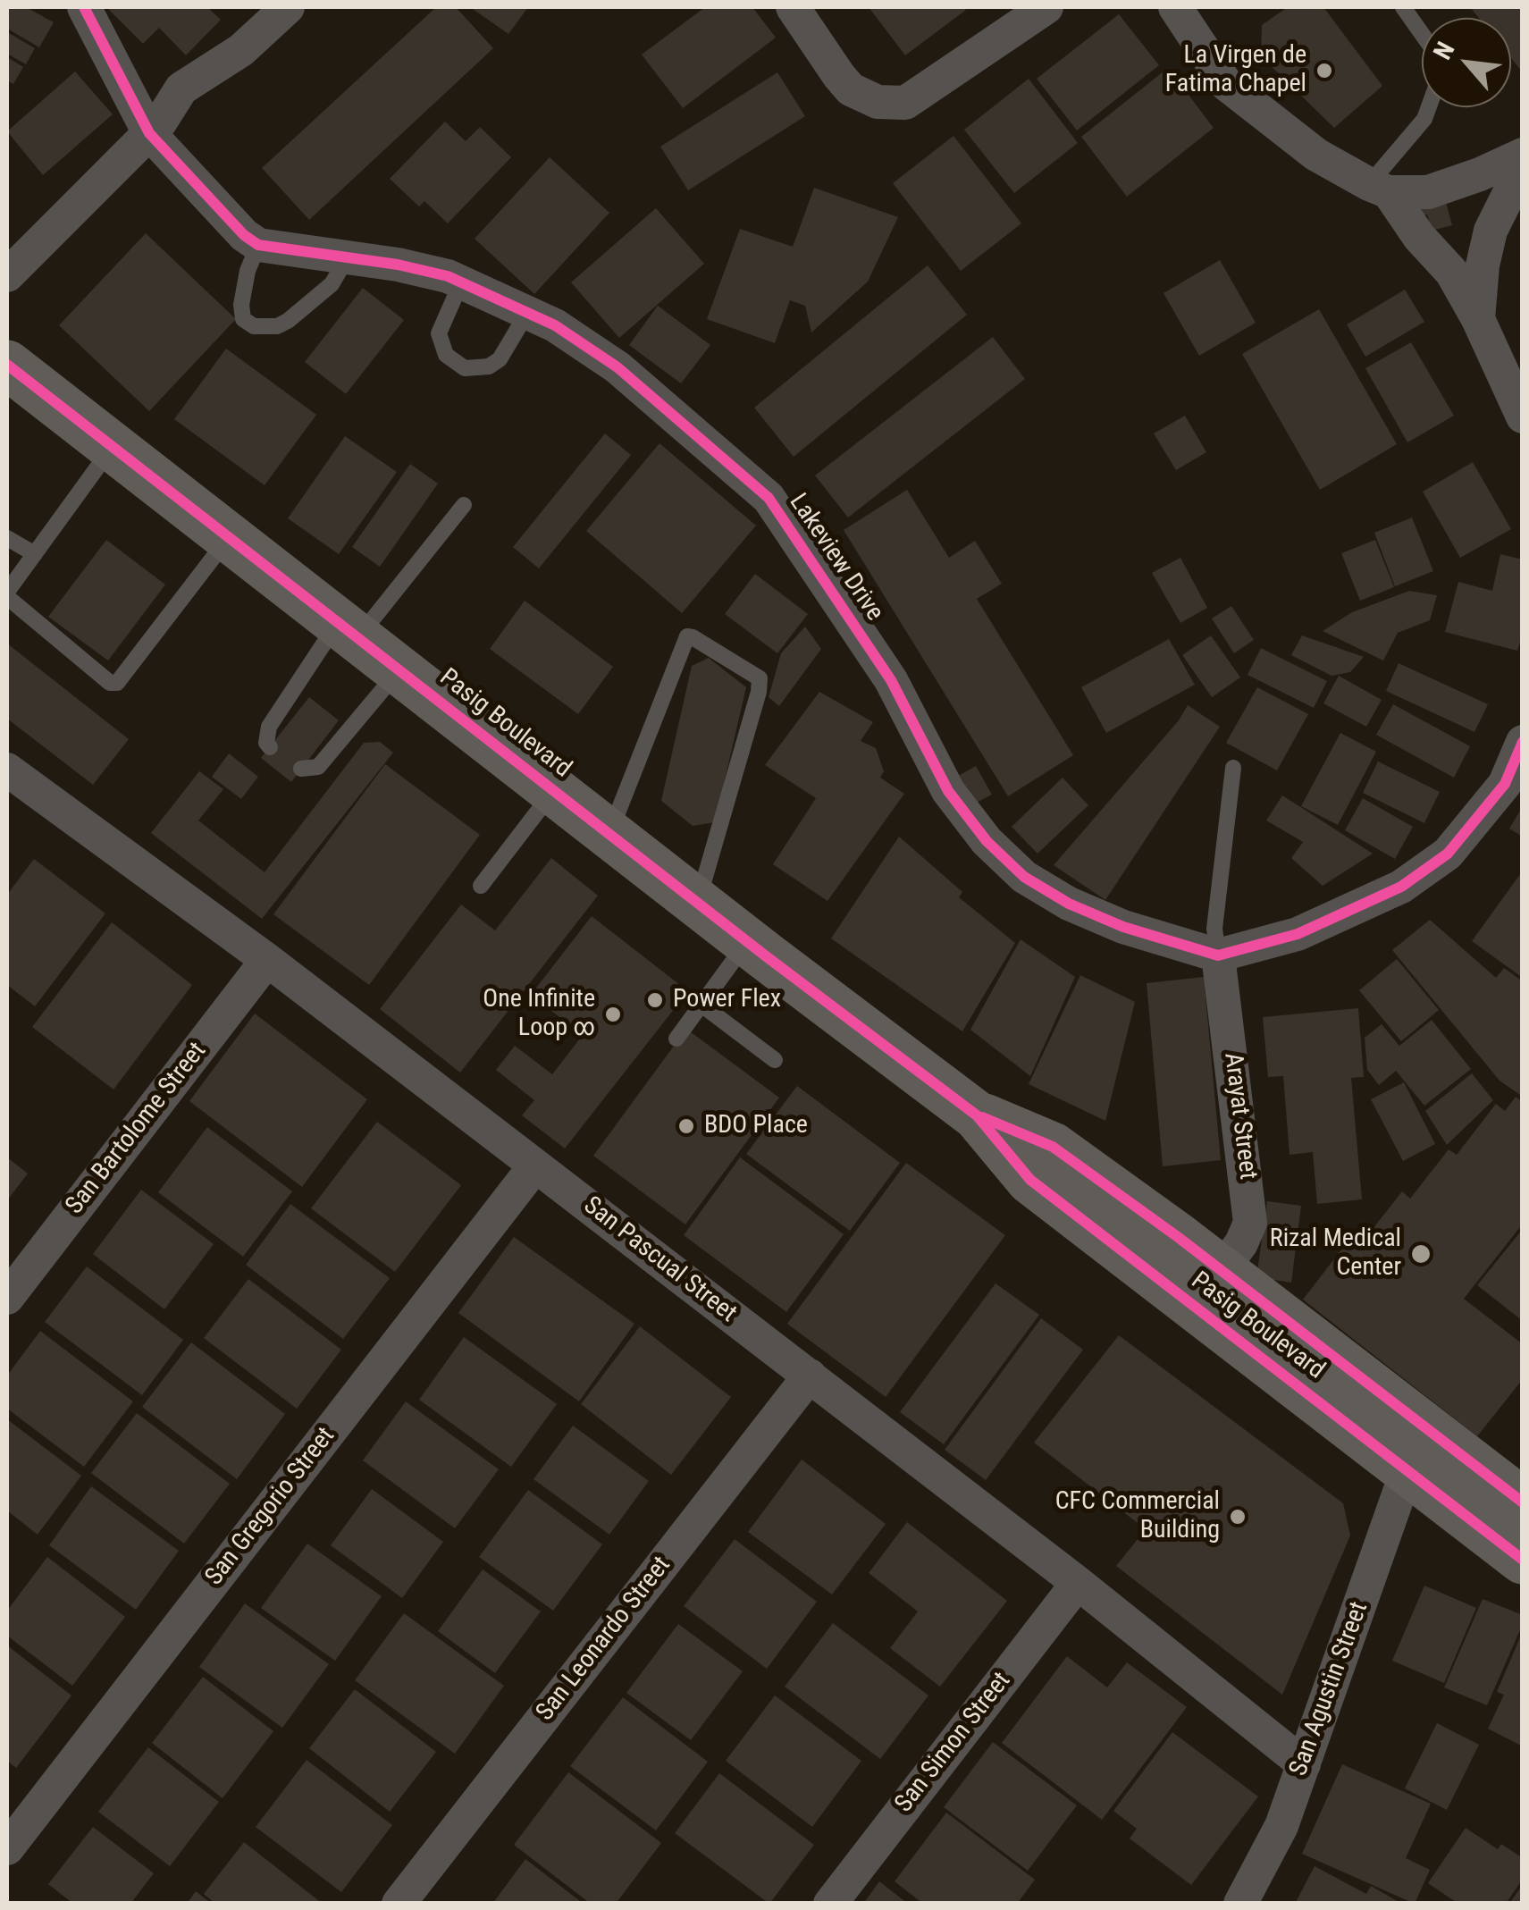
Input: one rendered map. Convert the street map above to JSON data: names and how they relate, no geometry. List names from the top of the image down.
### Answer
{
  "streets": {
    "main road": ["Pasig Boulevard"],
    "street": [
      "Lakeview Drive",
      "Arayat Street",
      "San Bartolome Street",
      "San Pascual Street",
      "San Gregorio Street",
      "San Leonardo Street",
      "San Agustin Street",
      "San Simon Street"
    ]
  },
  "crossings": [
    ["Lakeview Drive", "Arayat Street"],
    ["Pasig Boulevard", "Arayat Street"],
    ["Pasig Boulevard", "San Agustin Street"],
    ["San Bartolome Street", "San Pascual Street"],
    ["San Pascual Street", "San Gregorio Street"],
    ["San Pascual Street", "San Leonardo Street"],
    ["San Pascual Street", "San Agustin Street"],
    ["San Pascual Street", "San Simon Street"]
  ],
  "places": [
    "La Virgen de Fatima Chapel",
    "Power Flex",
    "One Infinite Loop ∞",
    "BDO Place",
    "Rizal Medical Center",
    "CFC Commercial Building"
  ],
  "north": "top left"
}
